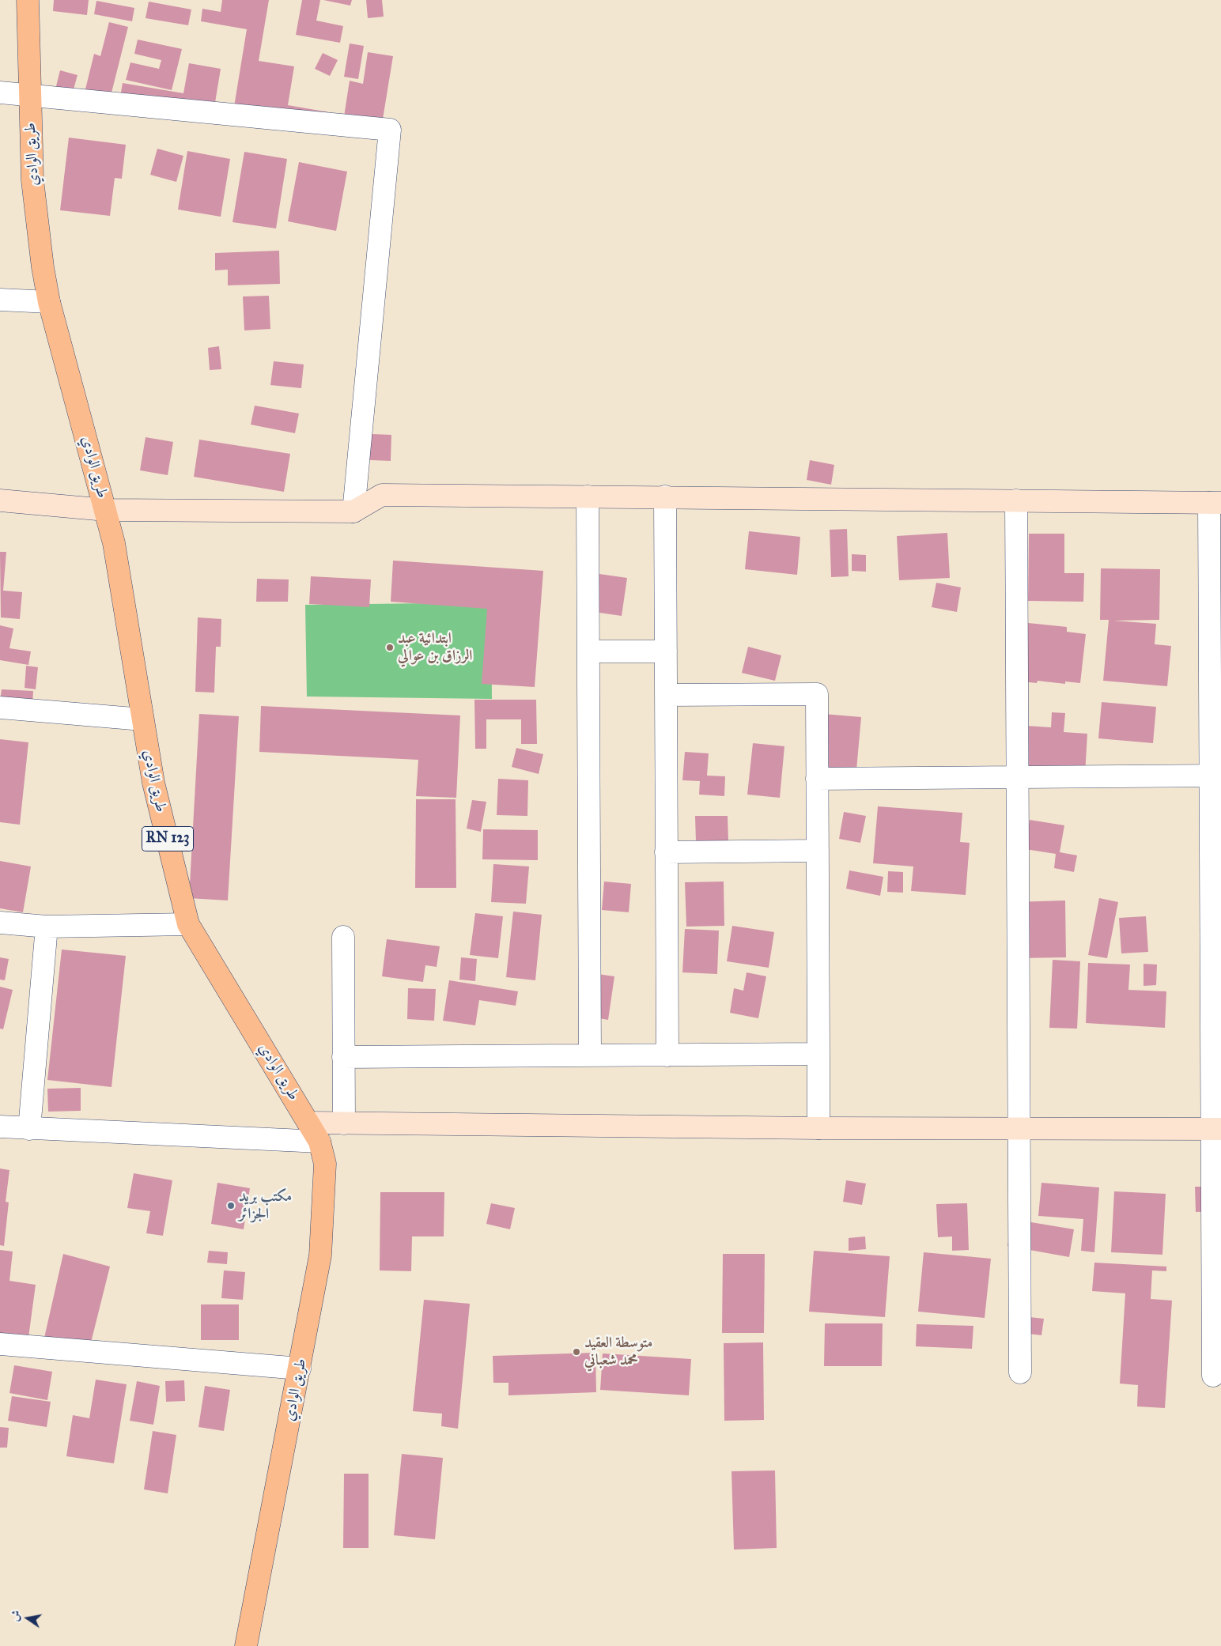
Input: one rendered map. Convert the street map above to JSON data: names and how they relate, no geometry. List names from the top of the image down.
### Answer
{
  "streets": {
    "main road": ["طريق الوادي", "RN 123"]
  },
  "places": ["ابتدائية عبد الرزاق بن عوالي", "مكتب بريد الجزائر", "متوسطة العقيد محمد شعباني"],
  "north": "left"
}
